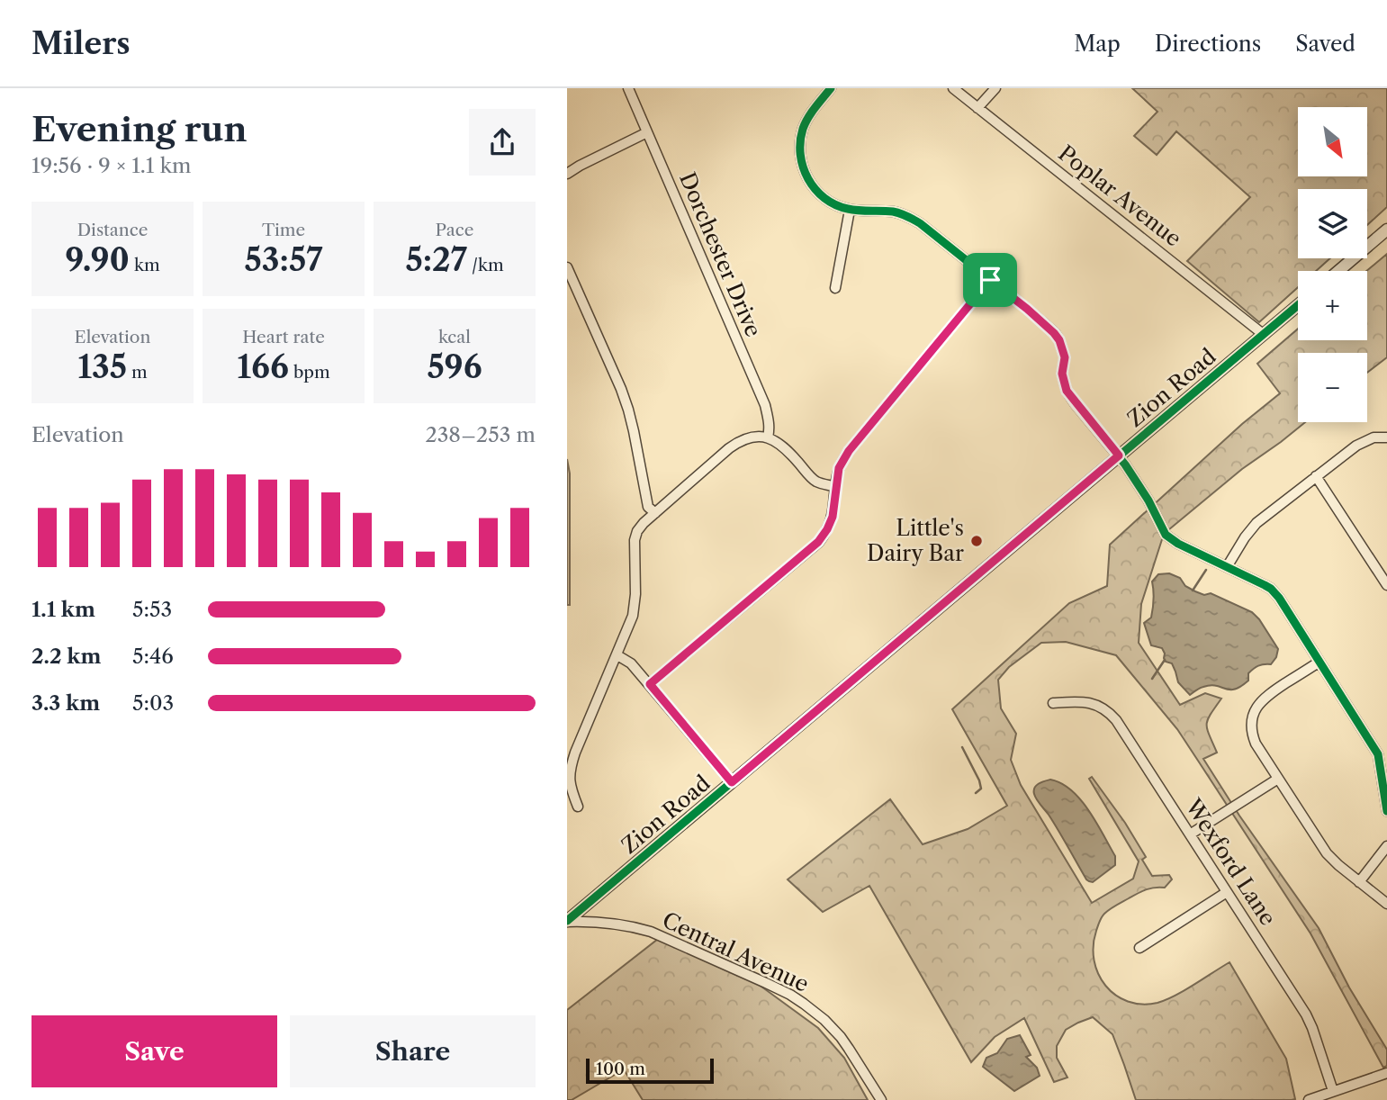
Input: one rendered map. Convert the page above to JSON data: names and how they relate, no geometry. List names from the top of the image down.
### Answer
{
  "streets": {
    "street": [
      "Poplar Avenue",
      "Dorchester Drive",
      "Zion Road",
      "Wexford Lane",
      "Central Avenue"
    ]
  },
  "crossings": [
    ["Poplar Avenue", "Zion Road"],
    ["Zion Road", "Central Avenue"]
  ],
  "places": ["Little's Dairy Bar"],
  "scale_bar": "100 m",
  "north": "bottom right",
  "page": {
    "header": "Milers",
    "nav": ["Map", "Directions", "Saved"],
    "heading": ["Evening run", "19:56 · 9 × 1.1 km"],
    "map_buttons": ["+", "−"],
    "stats": [
      ["Distance", "9.90 km"],
      ["Time", "53:57"],
      ["Pace", "5:27 /km"],
      ["Elevation", "135 m"],
      ["Heart rate", "166 bpm"],
      ["kcal", "596"]
    ],
    "chart": ["Elevation", "238–253 m"],
    "list": [
      {
        "name": "1.1 km",
        "note": "5:53"
      },
      {
        "name": "2.2 km",
        "note": "5:46"
      },
      {
        "name": "3.3 km",
        "note": "5:03"
      }
    ],
    "buttons": ["Save", "Share"],
    "scale": "100 m"
  }
}
